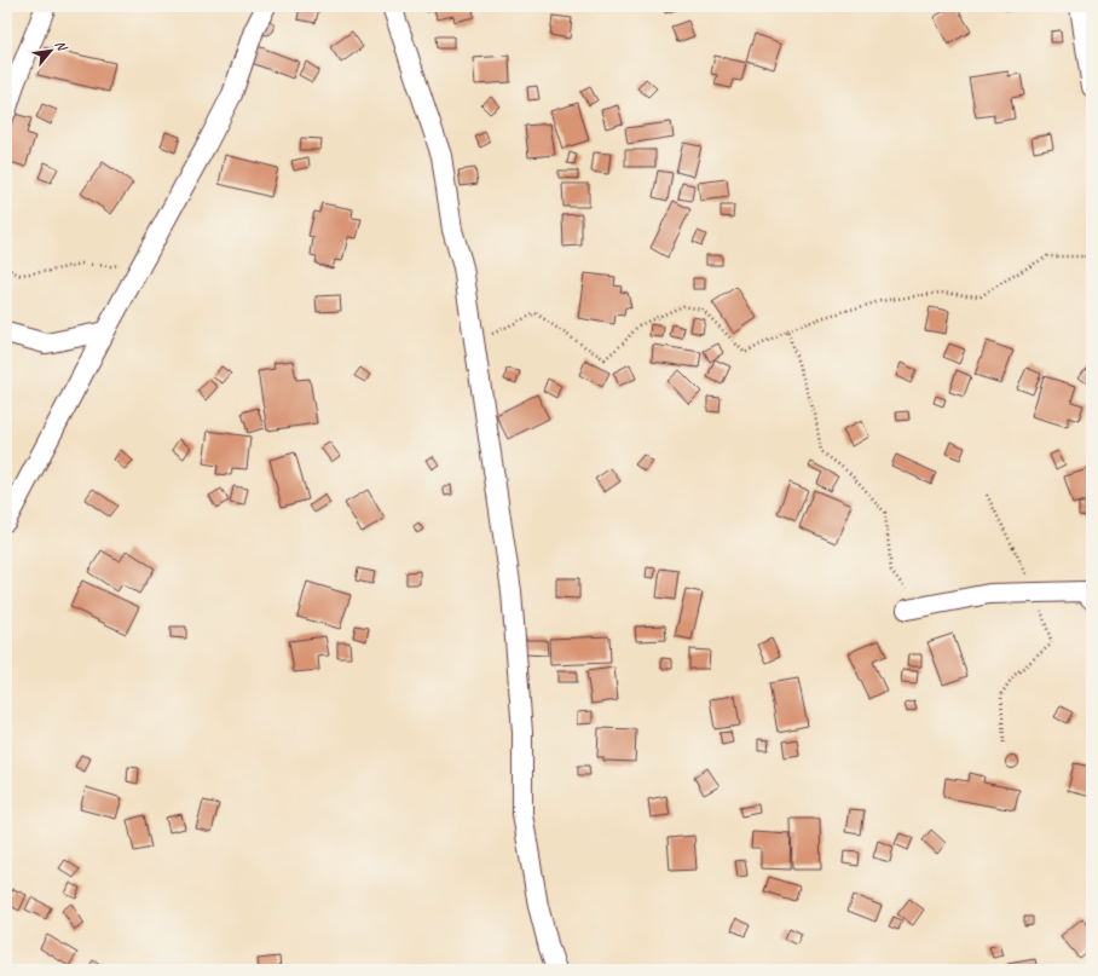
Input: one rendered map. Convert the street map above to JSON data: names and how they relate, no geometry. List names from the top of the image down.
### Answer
{
  "north": "top right"
}
